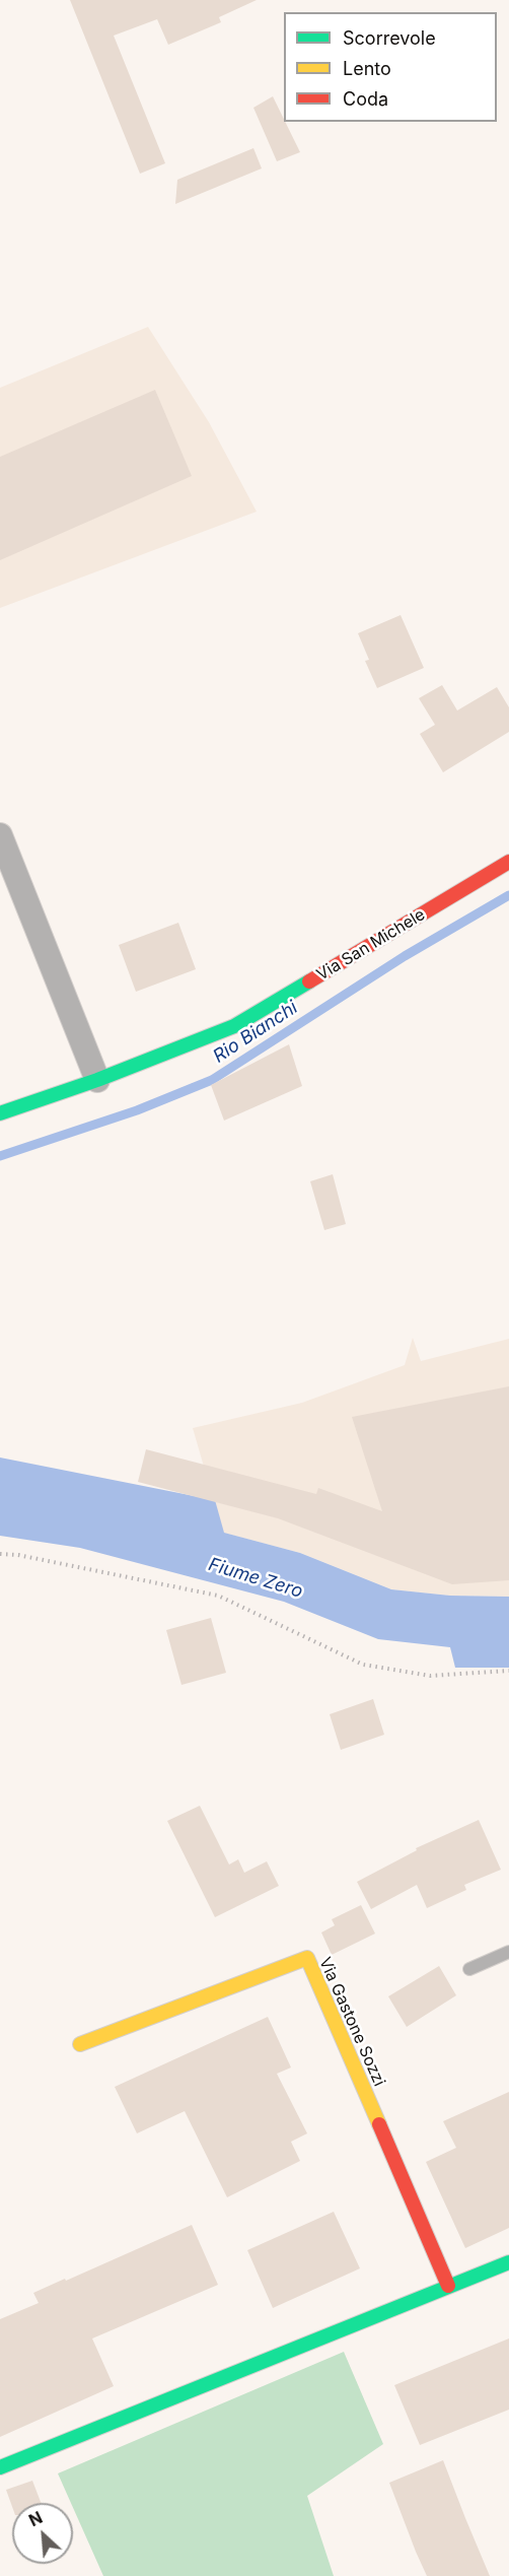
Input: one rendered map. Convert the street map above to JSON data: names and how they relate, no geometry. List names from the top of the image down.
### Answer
{
  "streets": {
    "street": ["Via San Michele", "Via Gastone Sozzi"]
  },
  "water": ["Rio Bianchi", "Fiume Zero"],
  "legend": ["Scorrevole", "Lento", "Coda"],
  "north": "top left"
}
